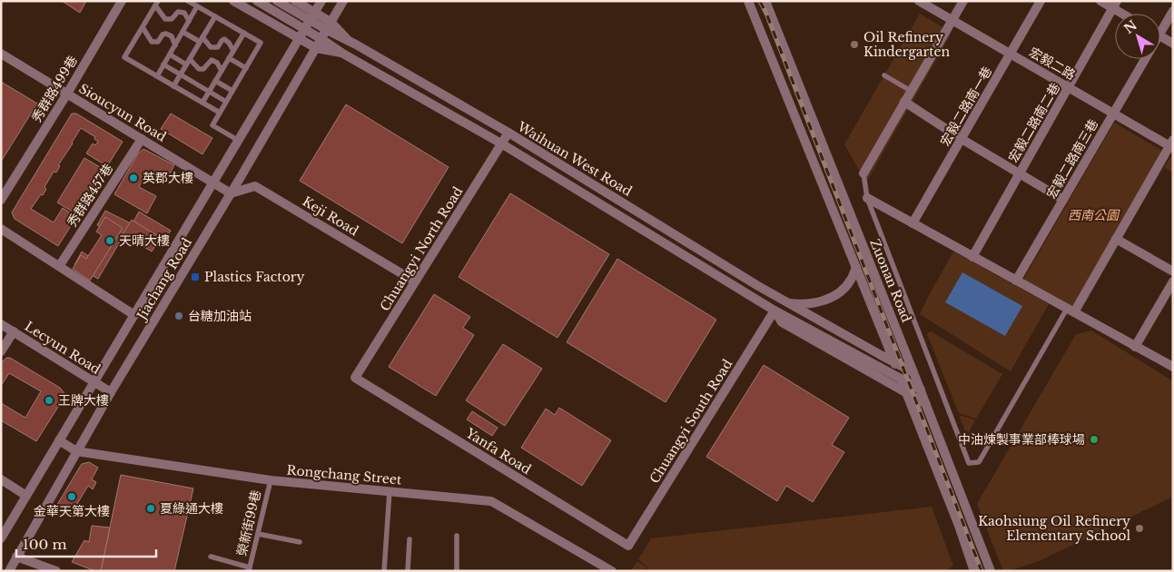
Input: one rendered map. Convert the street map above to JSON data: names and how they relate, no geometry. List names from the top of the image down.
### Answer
{
  "streets": {
    "street": [
      "宏毅二路",
      "秀群路499巷",
      "宏毅二路南一巷",
      "Sioucyun Road",
      "宏毅二路南二巷",
      "Waihuan West Road",
      "宏毅二路南三巷",
      "秀群路457巷",
      "Keji Road",
      "Chuangyi North Road",
      "Jiachang Road",
      "Zuonan Road",
      "Lecyun Road",
      "Chuangyi South Road",
      "Yanfa Road",
      "Rongchang Street"
    ],
    "lane": ["榮新街99巷"]
  },
  "crossings": [
    ["宏毅二路", "宏毅二路南一巷"],
    ["宏毅二路", "宏毅二路南二巷"],
    ["宏毅二路", "宏毅二路南三巷"],
    ["秀群路499巷", "Sioucyun Road"],
    ["Sioucyun Road", "秀群路457巷"],
    ["Sioucyun Road", "Keji Road"],
    ["Sioucyun Road", "Jiachang Road"],
    ["Waihuan West Road", "Chuangyi North Road"],
    ["Waihuan West Road", "Jiachang Road"],
    ["Waihuan West Road", "Zuonan Road"],
    ["Waihuan West Road", "Chuangyi South Road"],
    ["Keji Road", "Chuangyi North Road"],
    ["Keji Road", "Jiachang Road"],
    ["Chuangyi North Road", "Yanfa Road"],
    ["Jiachang Road", "Lecyun Road"],
    ["Jiachang Road", "Rongchang Street"],
    ["Chuangyi South Road", "Yanfa Road"],
    ["Rongchang Street", "榮新街99巷"]
  ],
  "parks": ["西南公園"],
  "places": {
    "other": [
      "Oil Refinery Kindergarten",
      "英郡大樓",
      "天晴大樓",
      "台糖加油站",
      "王牌大樓",
      "中油煉製事業部棒球場",
      "金華天第大樓",
      "夏綠通大樓",
      "Kaohsiung Oil Refinery Elementary School"
    ],
    "transit": ["Plastics Factory"]
  },
  "scale_bar": "100 m",
  "north": "top left"
}
